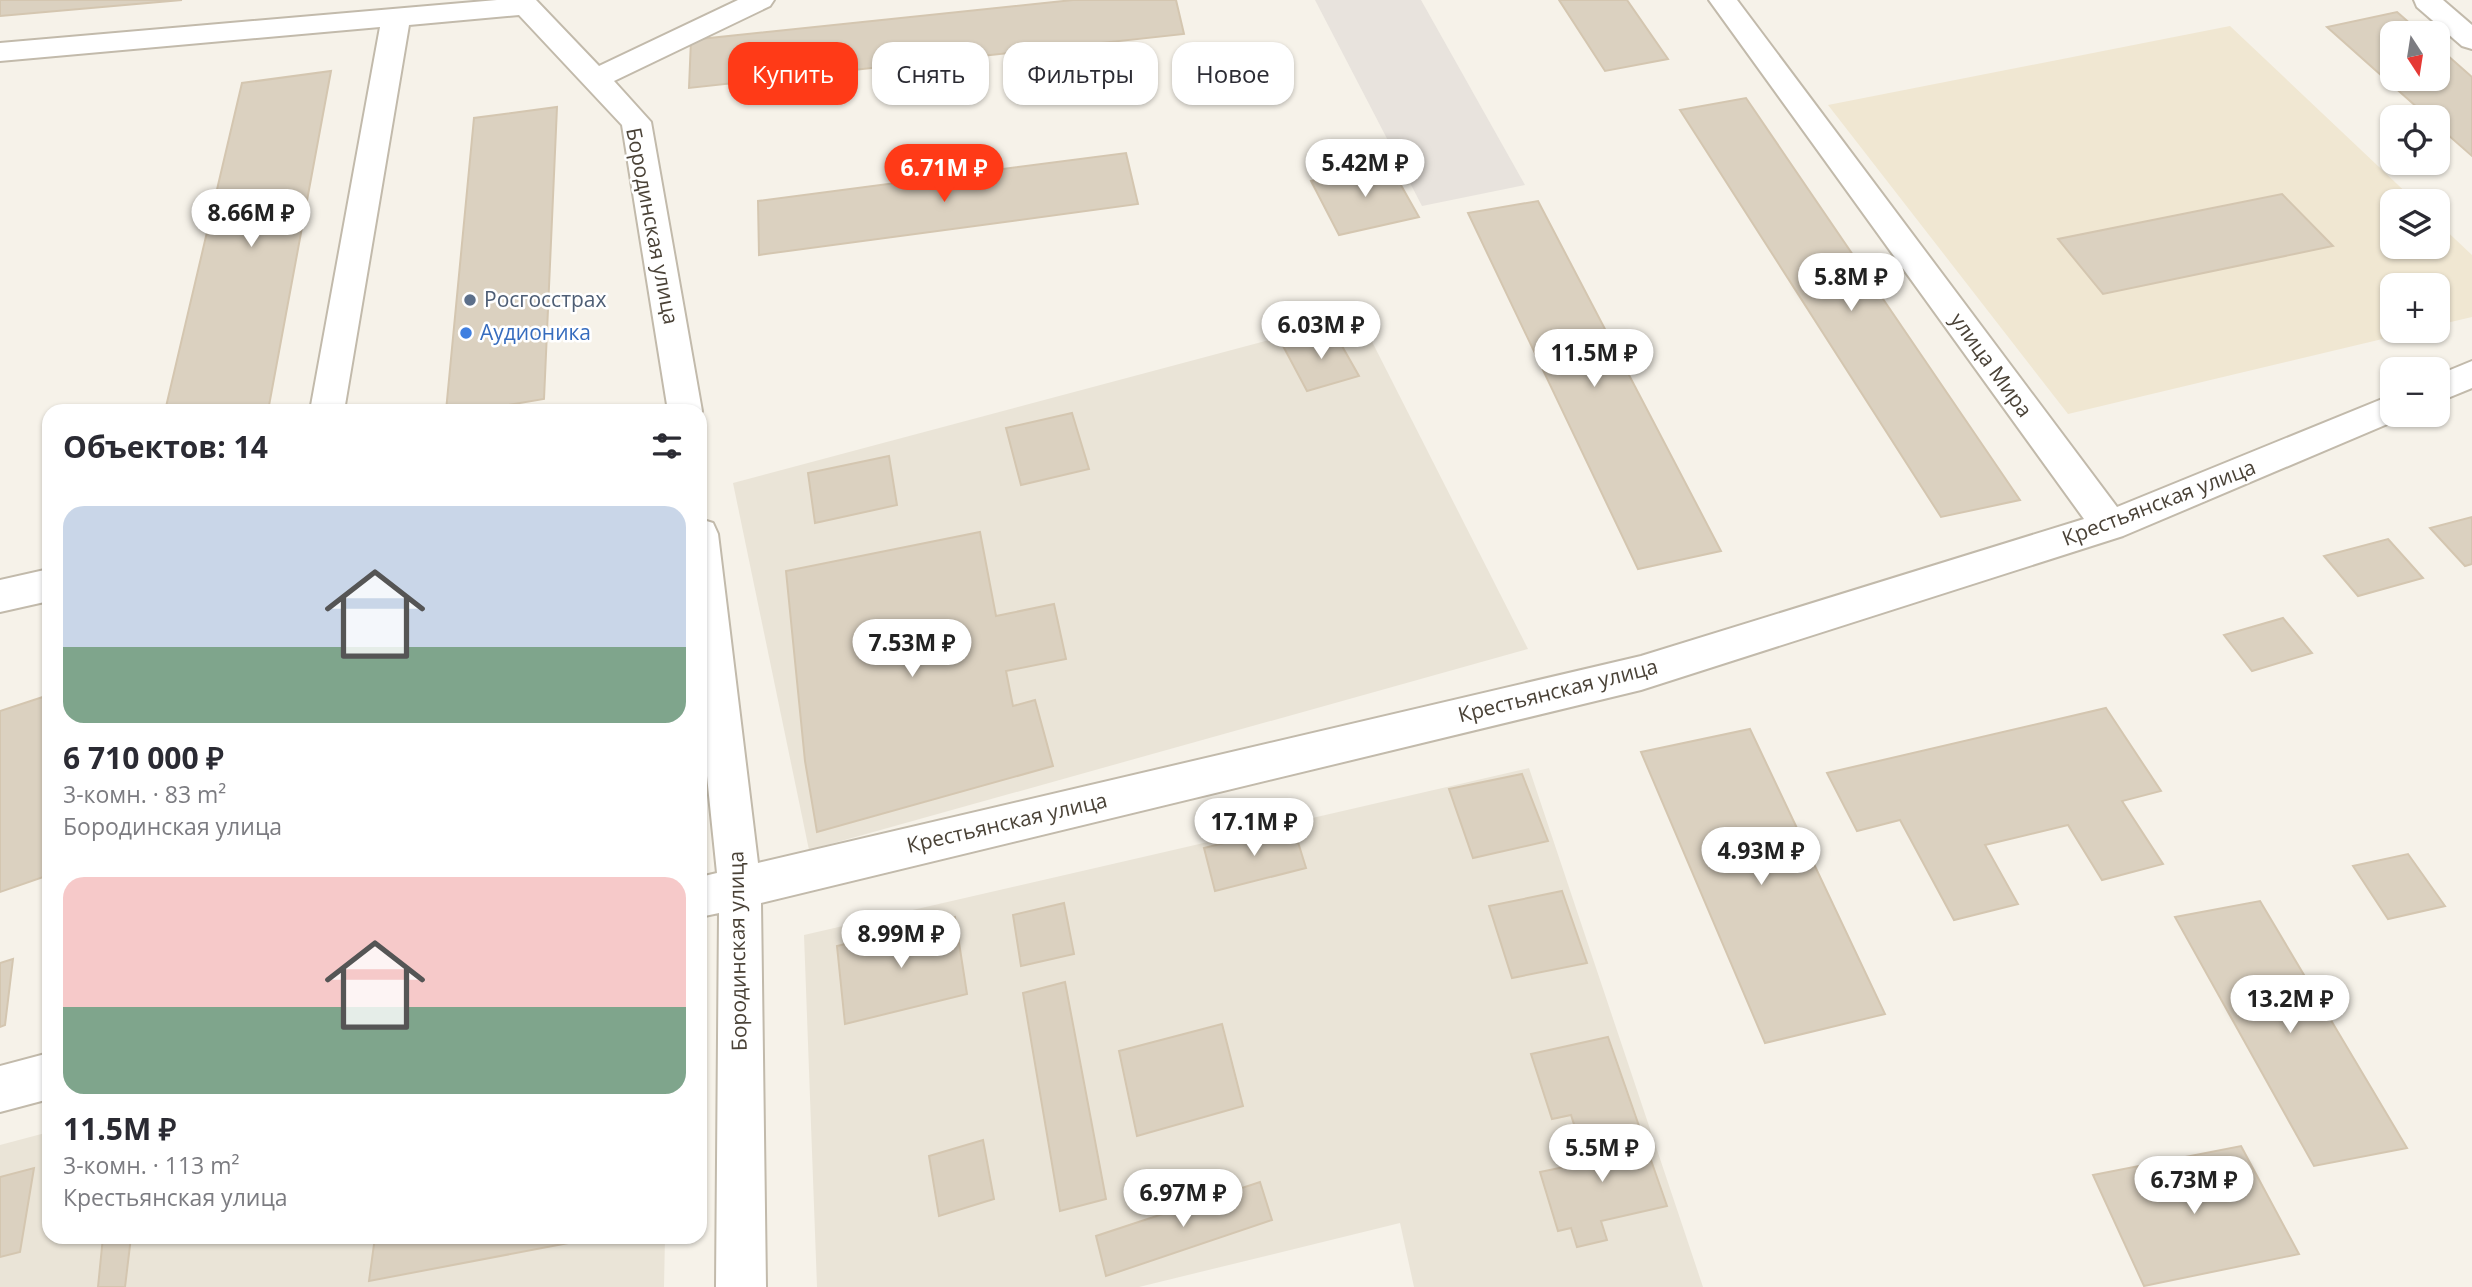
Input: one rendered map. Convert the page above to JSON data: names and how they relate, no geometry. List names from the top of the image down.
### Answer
{
  "streets": {
    "street": ["Бородинская улица", "улица Мира", "Крестьянская улица"]
  },
  "crossings": [
    ["Бородинская улица", "Крестьянская улица"],
    ["улица Мира", "Крестьянская улица"]
  ],
  "places": ["Росгосстрах", "Аудионика"],
  "north": "bottom",
  "page": {
    "map_buttons": ["+", "−"],
    "chip": [
      "Купить",
      "Снять",
      "Фильтры",
      "Новое"
    ],
    "price": [
      "5.42M ₽",
      "6.71M ₽",
      "8.66M ₽",
      "5.8M ₽",
      "6.03M ₽",
      "11.5M ₽",
      "7.53M ₽",
      "17.1M ₽",
      "4.93M ₽",
      "8.99M ₽",
      "13.2M ₽",
      "5.5M ₽",
      "6.73M ₽",
      "6.97M ₽"
    ],
    "heading": "Объектов: 14",
    "list": [
      {
        "name": "6 710 000 ₽",
        "note": "3-комн. · 83 m² · Бородинская улица"
      },
      {
        "name": "11.5M ₽",
        "note": "3-комн. · 113 m² · Крестьянская улица"
      }
    ]
  }
}
